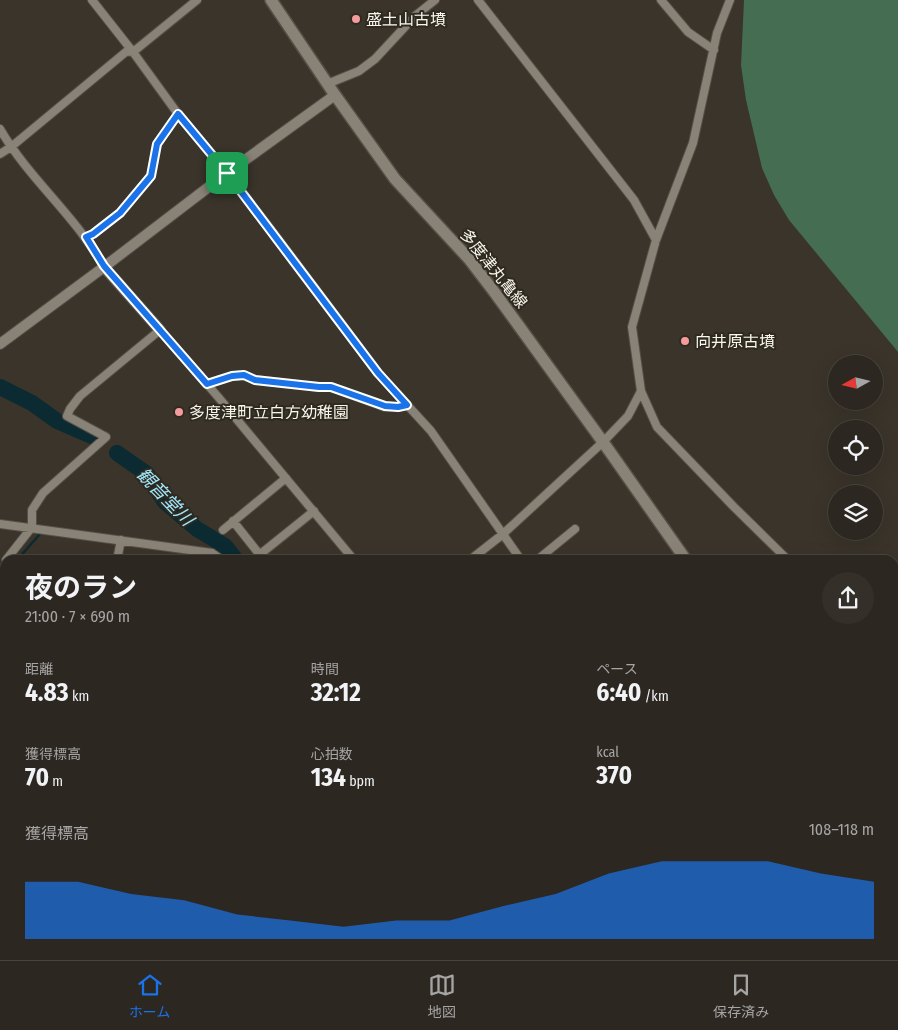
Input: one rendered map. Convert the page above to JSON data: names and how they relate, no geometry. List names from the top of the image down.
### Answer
{
  "streets": {
    "main road": ["多度津丸亀線"]
  },
  "water": ["観音堂川"],
  "places": ["盛土山古墳", "向井原古墳", "多度津町立白方幼稚園"],
  "north": "left",
  "page": {
    "heading": ["夜のラン", "21:00 · 7 × 690 m"],
    "stats": [
      ["距離", "4.83 km"],
      ["時間", "32:12"],
      ["ペース", "6:40 /km"],
      ["獲得標高", "70 m"],
      ["心拍数", "134 bpm"],
      ["kcal", "370"]
    ],
    "chart": ["獲得標高", "108–118 m"],
    "tabs": ["ホーム", "地図", "保存済み"]
  }
}
